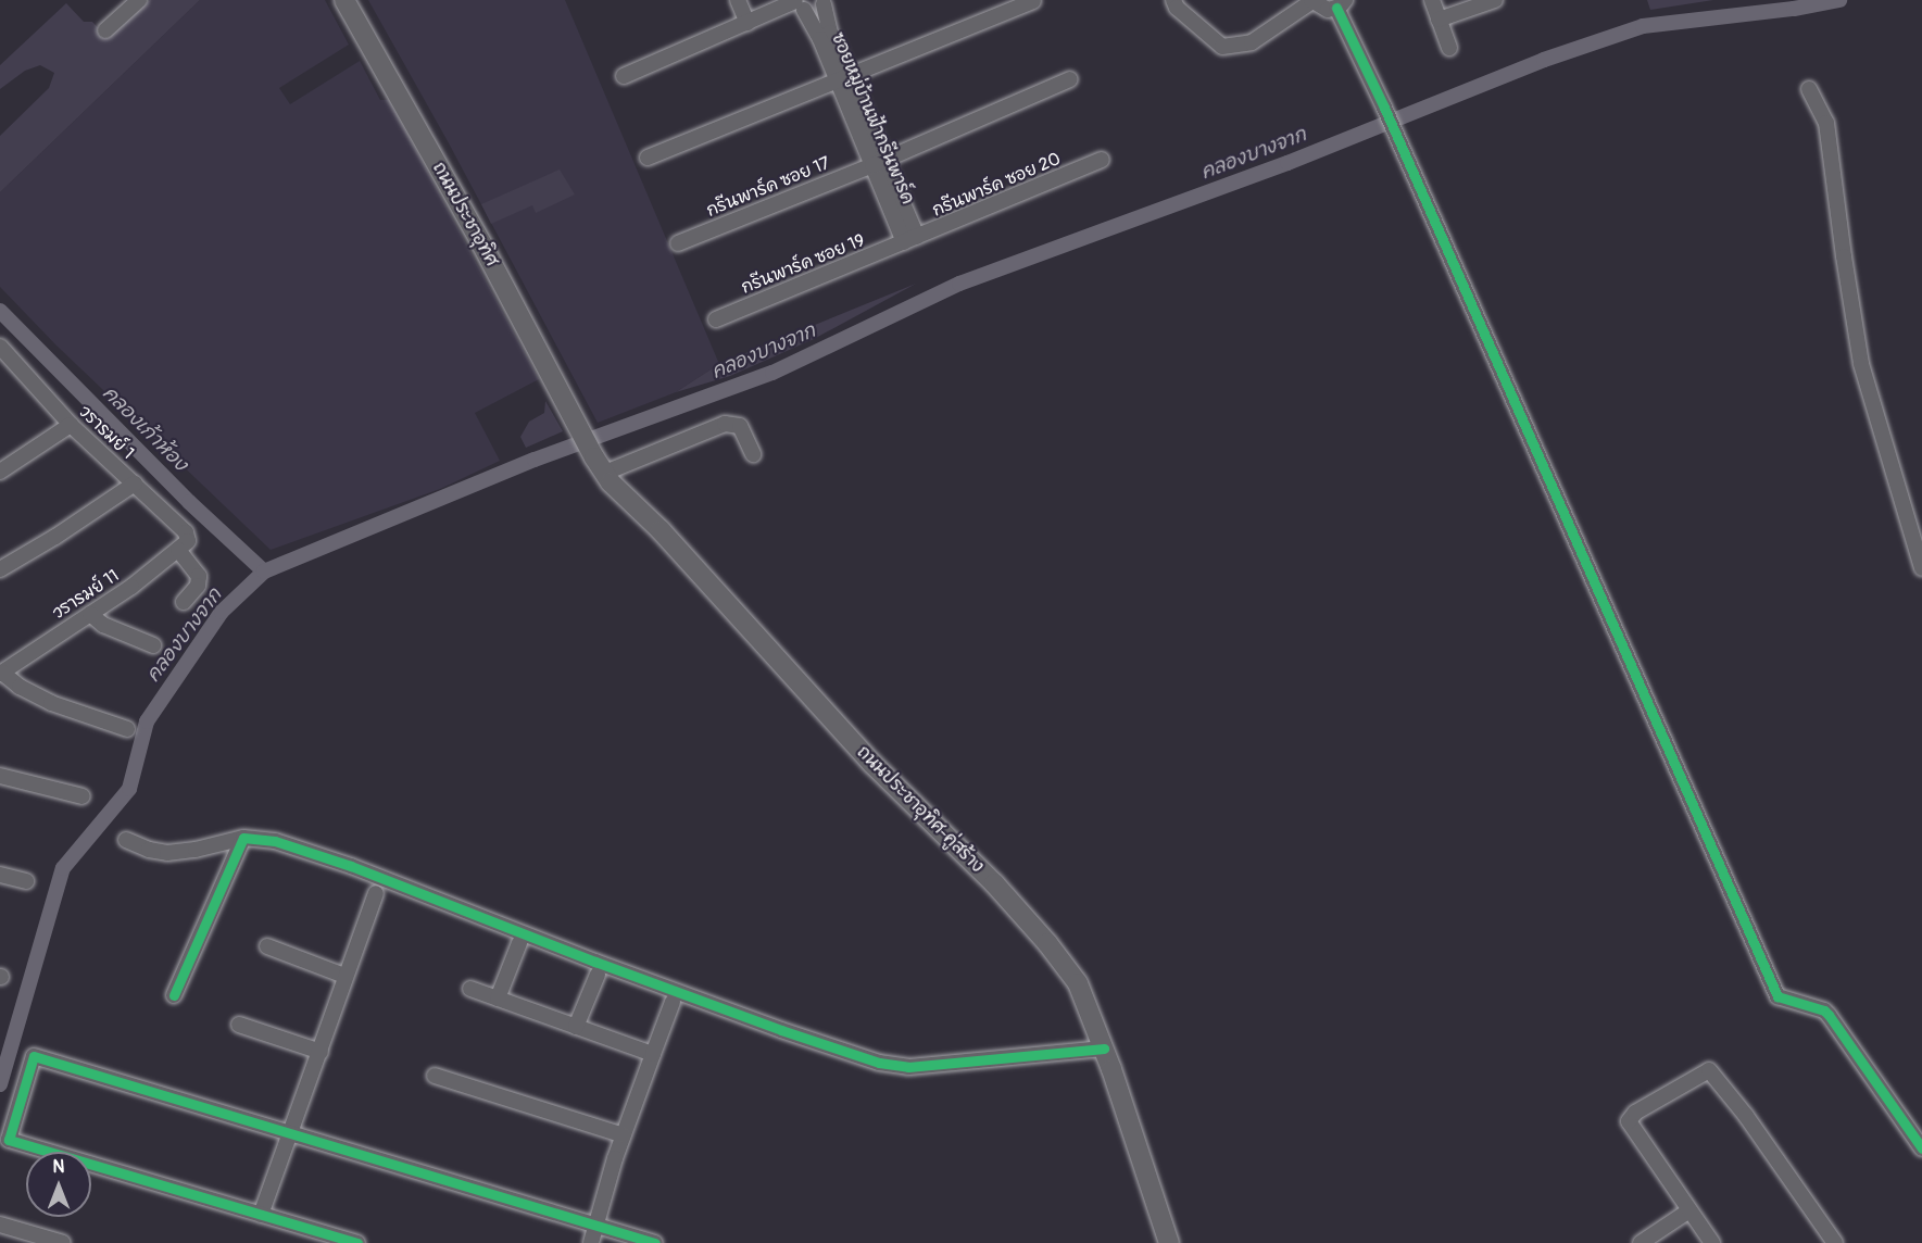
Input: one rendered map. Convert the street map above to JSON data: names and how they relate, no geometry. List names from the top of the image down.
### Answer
{
  "streets": {
    "main road": ["ถนนประชาอุทิศ", "ถนนประชาอุทิศ-คู่สร้าง"],
    "street": [
      "ซอยหมู่บ้านฟ้ากรีนพาร์ค",
      "กรีนพาร์ค ซอย 20",
      "กรีนพาร์ค ซอย 17",
      "กรีนพาร์ค ซอย 19",
      "วรารมย์ 1",
      "วรารมย์ 11"
    ]
  },
  "crossings": [
    ["ซอยหมู่บ้านฟ้ากรีนพาร์ค", "กรีนพาร์ค ซอย 20"],
    ["ซอยหมู่บ้านฟ้ากรีนพาร์ค", "กรีนพาร์ค ซอย 17"],
    ["ซอยหมู่บ้านฟ้ากรีนพาร์ค", "กรีนพาร์ค ซอย 19"],
    ["กรีนพาร์ค ซอย 20", "กรีนพาร์ค ซอย 19"],
    ["ถนนประชาอุทิศ", "ถนนประชาอุทิศ-คู่สร้าง"],
    ["วรารมย์ 1", "วรารมย์ 11"]
  ],
  "water": ["คลองบางจาก", "คลองเก้าห้อง"],
  "north": "top"
}
